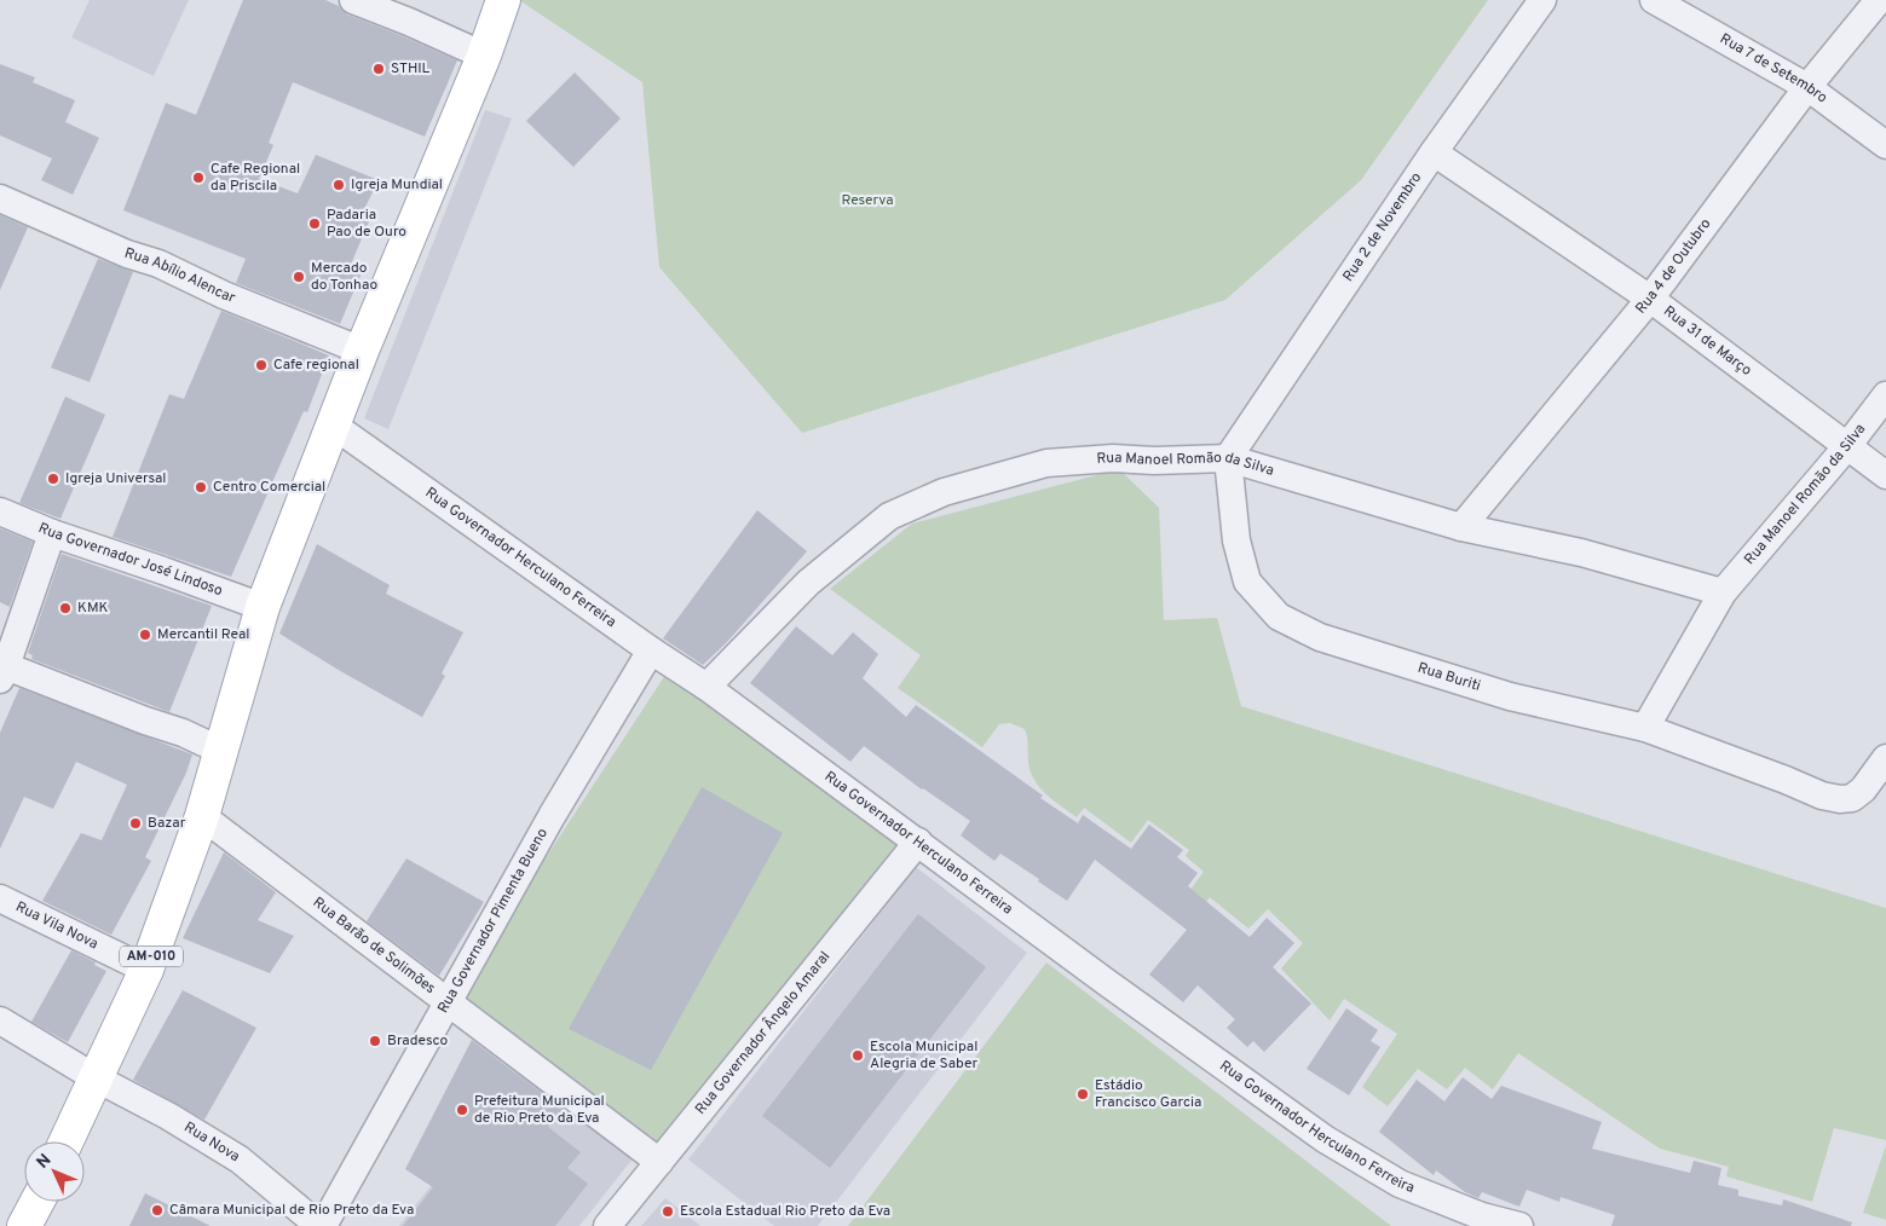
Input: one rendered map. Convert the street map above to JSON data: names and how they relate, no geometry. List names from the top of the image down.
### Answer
{
  "streets": {
    "main road": ["AM-010"],
    "street": [
      "Rua 7 de Setembro",
      "Rua 2 de Novembro",
      "Rua 4 de Outubro",
      "Rua Abílio Alencar",
      "Rua 31 de Março",
      "Rua Manoel Romão da Silva",
      "Rua Governador Herculano Ferreira",
      "Rua Governador José Lindoso",
      "Rua Buriti",
      "Rua Governador Pimenta Bueno",
      "Rua Vila Nova",
      "Rua Barão de Solimões",
      "Rua Governador Ângelo Amaral",
      "Rua Nova"
    ]
  },
  "crossings": [
    ["Rua 7 de Setembro", "Rua 4 de Outubro"],
    ["Rua 2 de Novembro", "Rua 31 de Março"],
    ["Rua 2 de Novembro", "Rua Manoel Romão da Silva"],
    ["Rua 2 de Novembro", "Rua Buriti"],
    ["Rua 4 de Outubro", "Rua 31 de Março"],
    ["Rua 4 de Outubro", "Rua Manoel Romão da Silva"],
    ["Rua Abílio Alencar", "AM-010"],
    ["Rua 31 de Março", "Rua Manoel Romão da Silva"],
    ["Rua Manoel Romão da Silva", "Rua Governador Herculano Ferreira"],
    ["Rua Manoel Romão da Silva", "Rua Buriti"],
    ["Rua Governador Herculano Ferreira", "Rua Governador Pimenta Bueno"],
    ["Rua Governador Herculano Ferreira", "AM-010"],
    ["Rua Governador Herculano Ferreira", "Rua Governador Ângelo Amaral"],
    ["Rua Governador José Lindoso", "AM-010"],
    ["Rua Governador Pimenta Bueno", "Rua Barão de Solimões"],
    ["Rua Governador Pimenta Bueno", "Rua Nova"],
    ["Rua Vila Nova", "AM-010"],
    ["Rua Barão de Solimões", "AM-010"],
    ["Rua Barão de Solimões", "Rua Governador Ângelo Amaral"],
    ["AM-010", "Rua Nova"]
  ],
  "parks": ["Reserva"],
  "places": [
    "STHIL",
    "Cafe Regional da Priscila",
    "Igreja Mundial",
    "Padaria Pao de Ouro",
    "Mercado do Tonhao",
    "Cafe regional",
    "Igreja Universal",
    "Centro Comercial",
    "KMK",
    "Mercantil Real",
    "Bazar",
    "Bradesco",
    "Escola Municipal Alegria de Saber",
    "Estádio Francisco Garcia",
    "Prefeitura Municipal de Rio Preto da Eva",
    "Câmara Municipal de Rio Preto da Eva",
    "Escola Estadual Rio Preto da Eva"
  ],
  "north": "top left"
}
